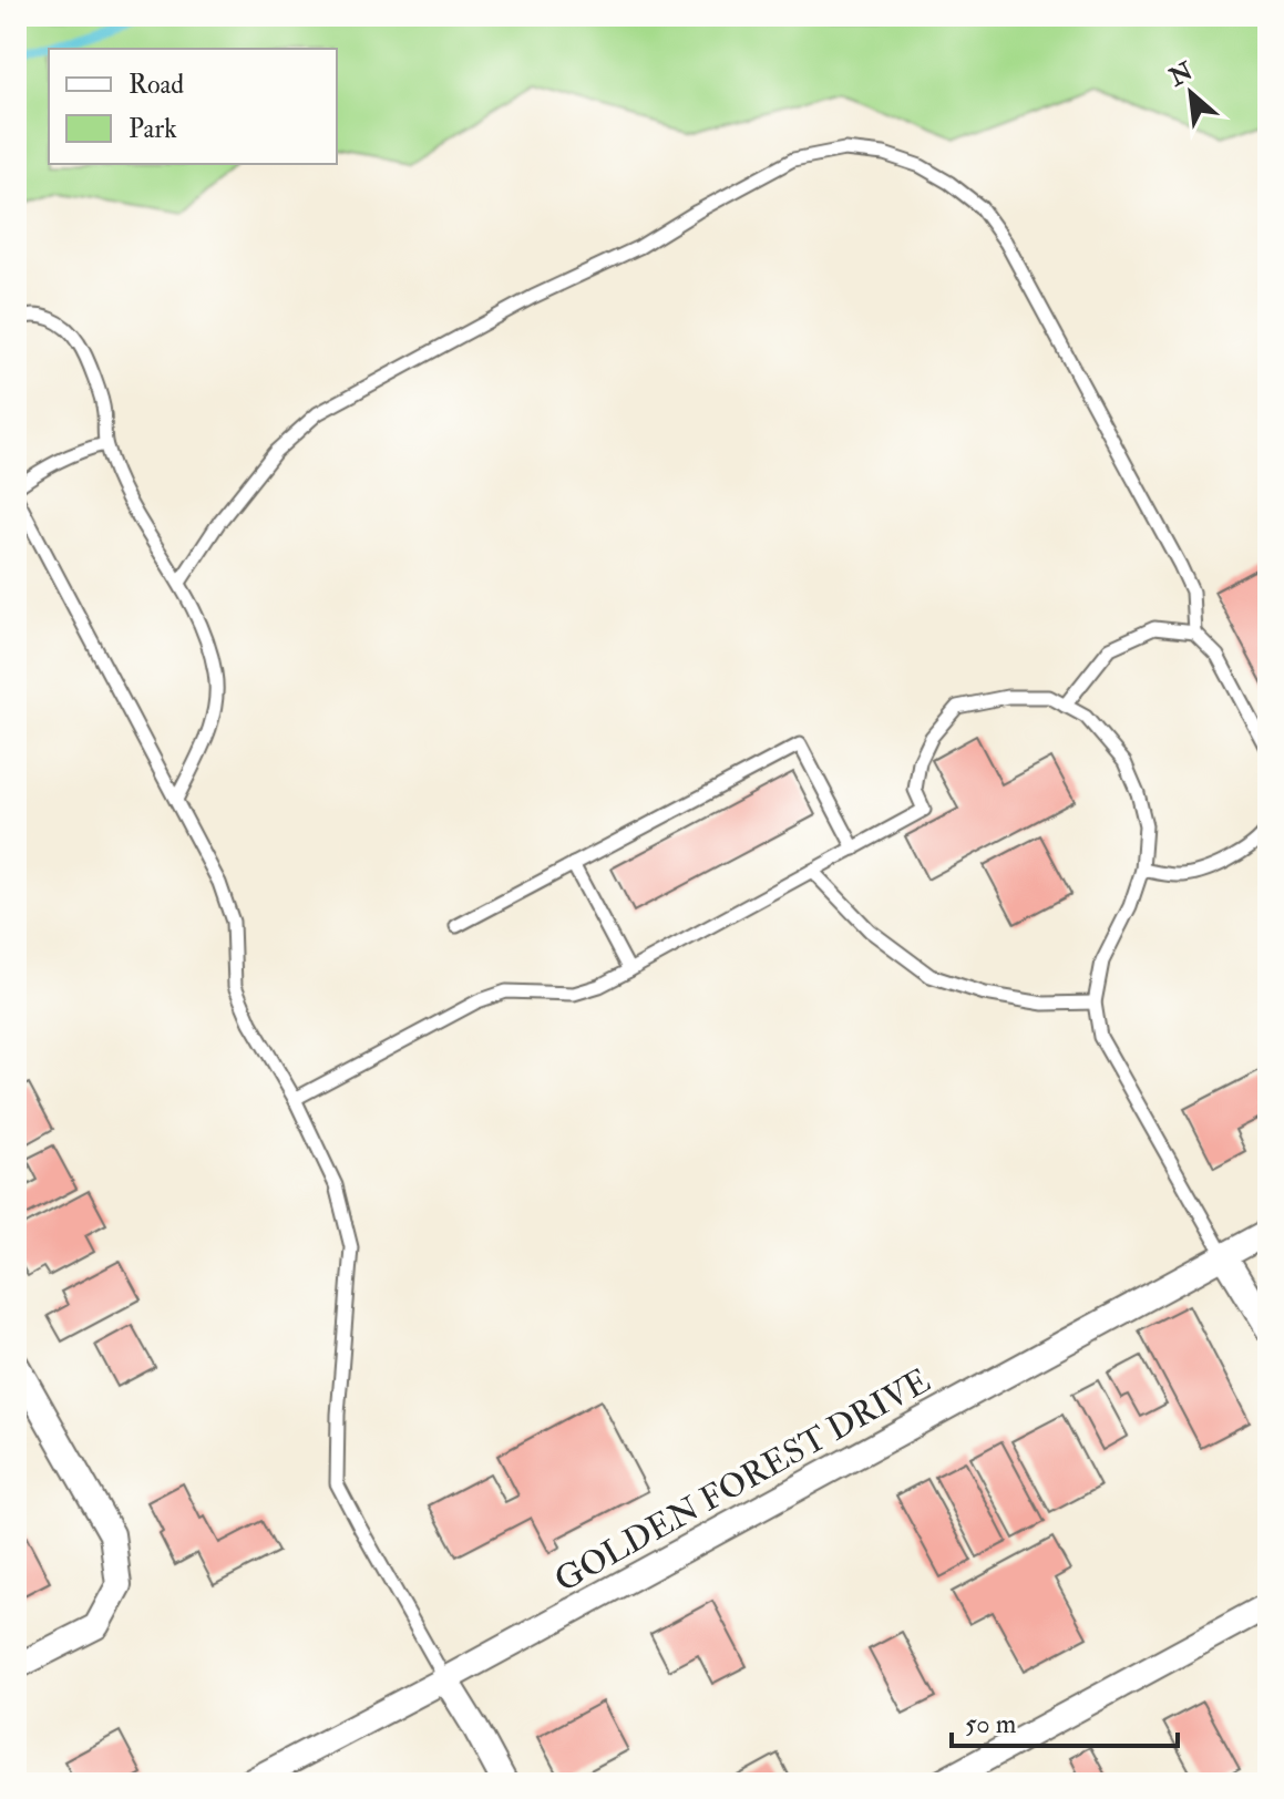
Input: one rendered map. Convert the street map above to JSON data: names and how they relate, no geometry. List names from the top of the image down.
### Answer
{
  "streets": {
    "street": ["GOLDEN FOREST DRIVE"]
  },
  "legend": ["Road", "Park"],
  "scale_bar": "50 m",
  "north": "top left"
}
